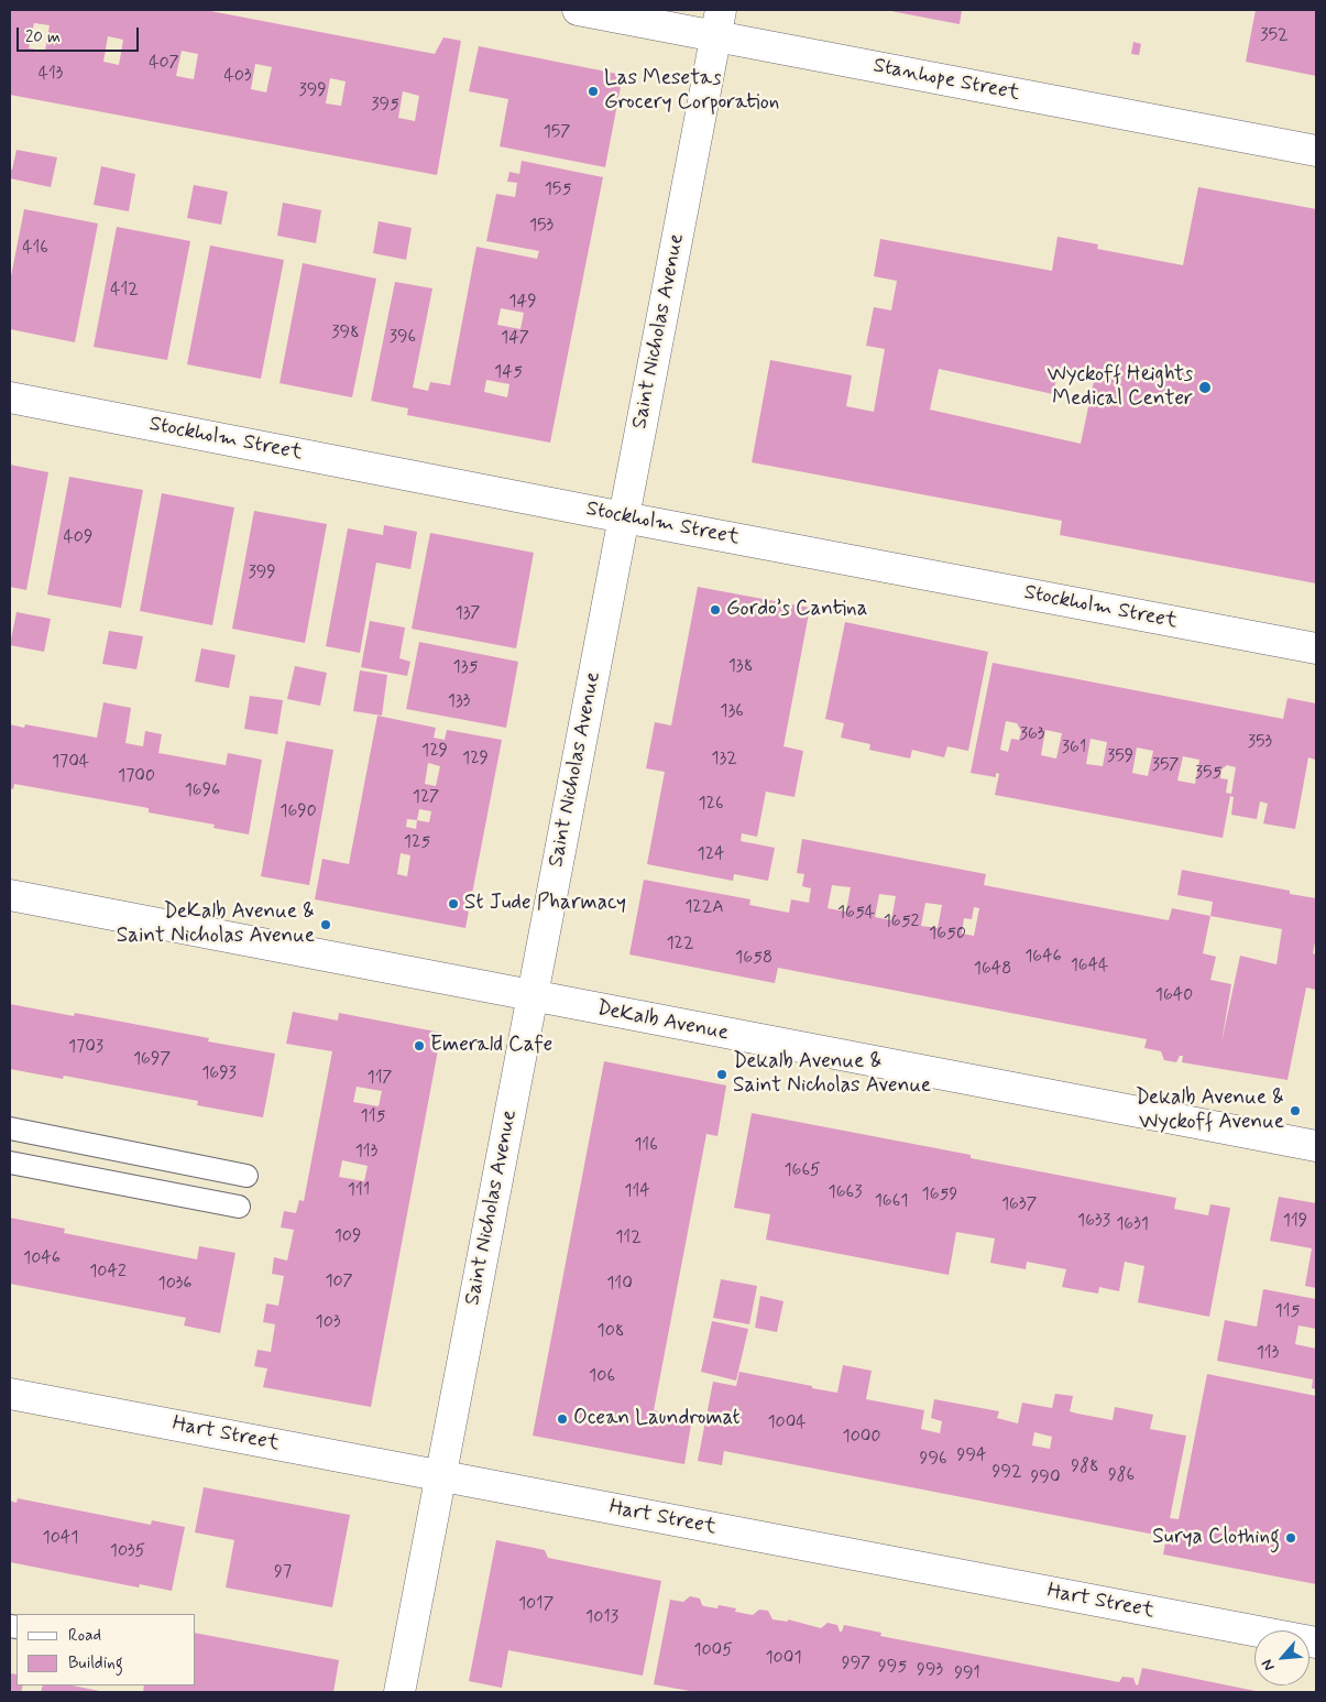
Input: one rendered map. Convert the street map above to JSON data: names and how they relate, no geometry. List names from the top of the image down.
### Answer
{
  "streets": {
    "street": [
      "Stanhope Street",
      "Saint Nicholas Avenue",
      "Stockholm Street",
      "DeKalb Avenue",
      "Hart Street"
    ]
  },
  "crossings": [
    ["Stanhope Street", "Saint Nicholas Avenue"],
    ["Saint Nicholas Avenue", "Stockholm Street"],
    ["Saint Nicholas Avenue", "DeKalb Avenue"],
    ["Saint Nicholas Avenue", "Hart Street"]
  ],
  "places": [
    "Las Mesetas Grocery Corporation",
    "Wyckoff Heights Medical Center",
    "Gordo’s Cantina",
    "St Jude Pharmacy",
    "DeKalb Avenue & Saint Nicholas Avenue",
    "Emerald Cafe",
    "Dekalb Avenue & Saint Nicholas Avenue",
    "Dekalb Avenue & Wyckoff Avenue",
    "Ocean Laundromat",
    "Surya Clothing"
  ],
  "house_numbers": [
    "352",
    "407",
    "413",
    "403",
    "399",
    "395",
    "157",
    "155",
    "153",
    "416",
    "412",
    "149",
    "398",
    "396",
    "147",
    "145",
    "409",
    "399",
    "137",
    "138",
    "135",
    "133",
    "136",
    "363",
    "353",
    "361",
    "129",
    "359",
    "129",
    "132",
    "1704",
    "357",
    "355",
    "1700",
    "1696",
    "127",
    "126",
    "1690",
    "125",
    "124",
    "122A",
    "1654",
    "1652",
    "1650",
    "122",
    "1646",
    "1658",
    "1644",
    "1648",
    "1640",
    "1703",
    "1697",
    "1693",
    "117",
    "115",
    "116",
    "113",
    "1665",
    "111",
    "114",
    "1663",
    "1659",
    "1661",
    "1637",
    "1633",
    "119",
    "1631",
    "109",
    "112",
    "1046",
    "1042",
    "107",
    "1036",
    "110",
    "115",
    "103",
    "108",
    "113",
    "106",
    "1004",
    "1000",
    "994",
    "996",
    "988",
    "992",
    "986",
    "990",
    "1041",
    "1035",
    "97",
    "1017",
    "1013",
    "1005",
    "1001",
    "997",
    "995",
    "993",
    "991"
  ],
  "legend": ["Road", "Building"],
  "scale_bar": "20 m",
  "north": "bottom left"
}
